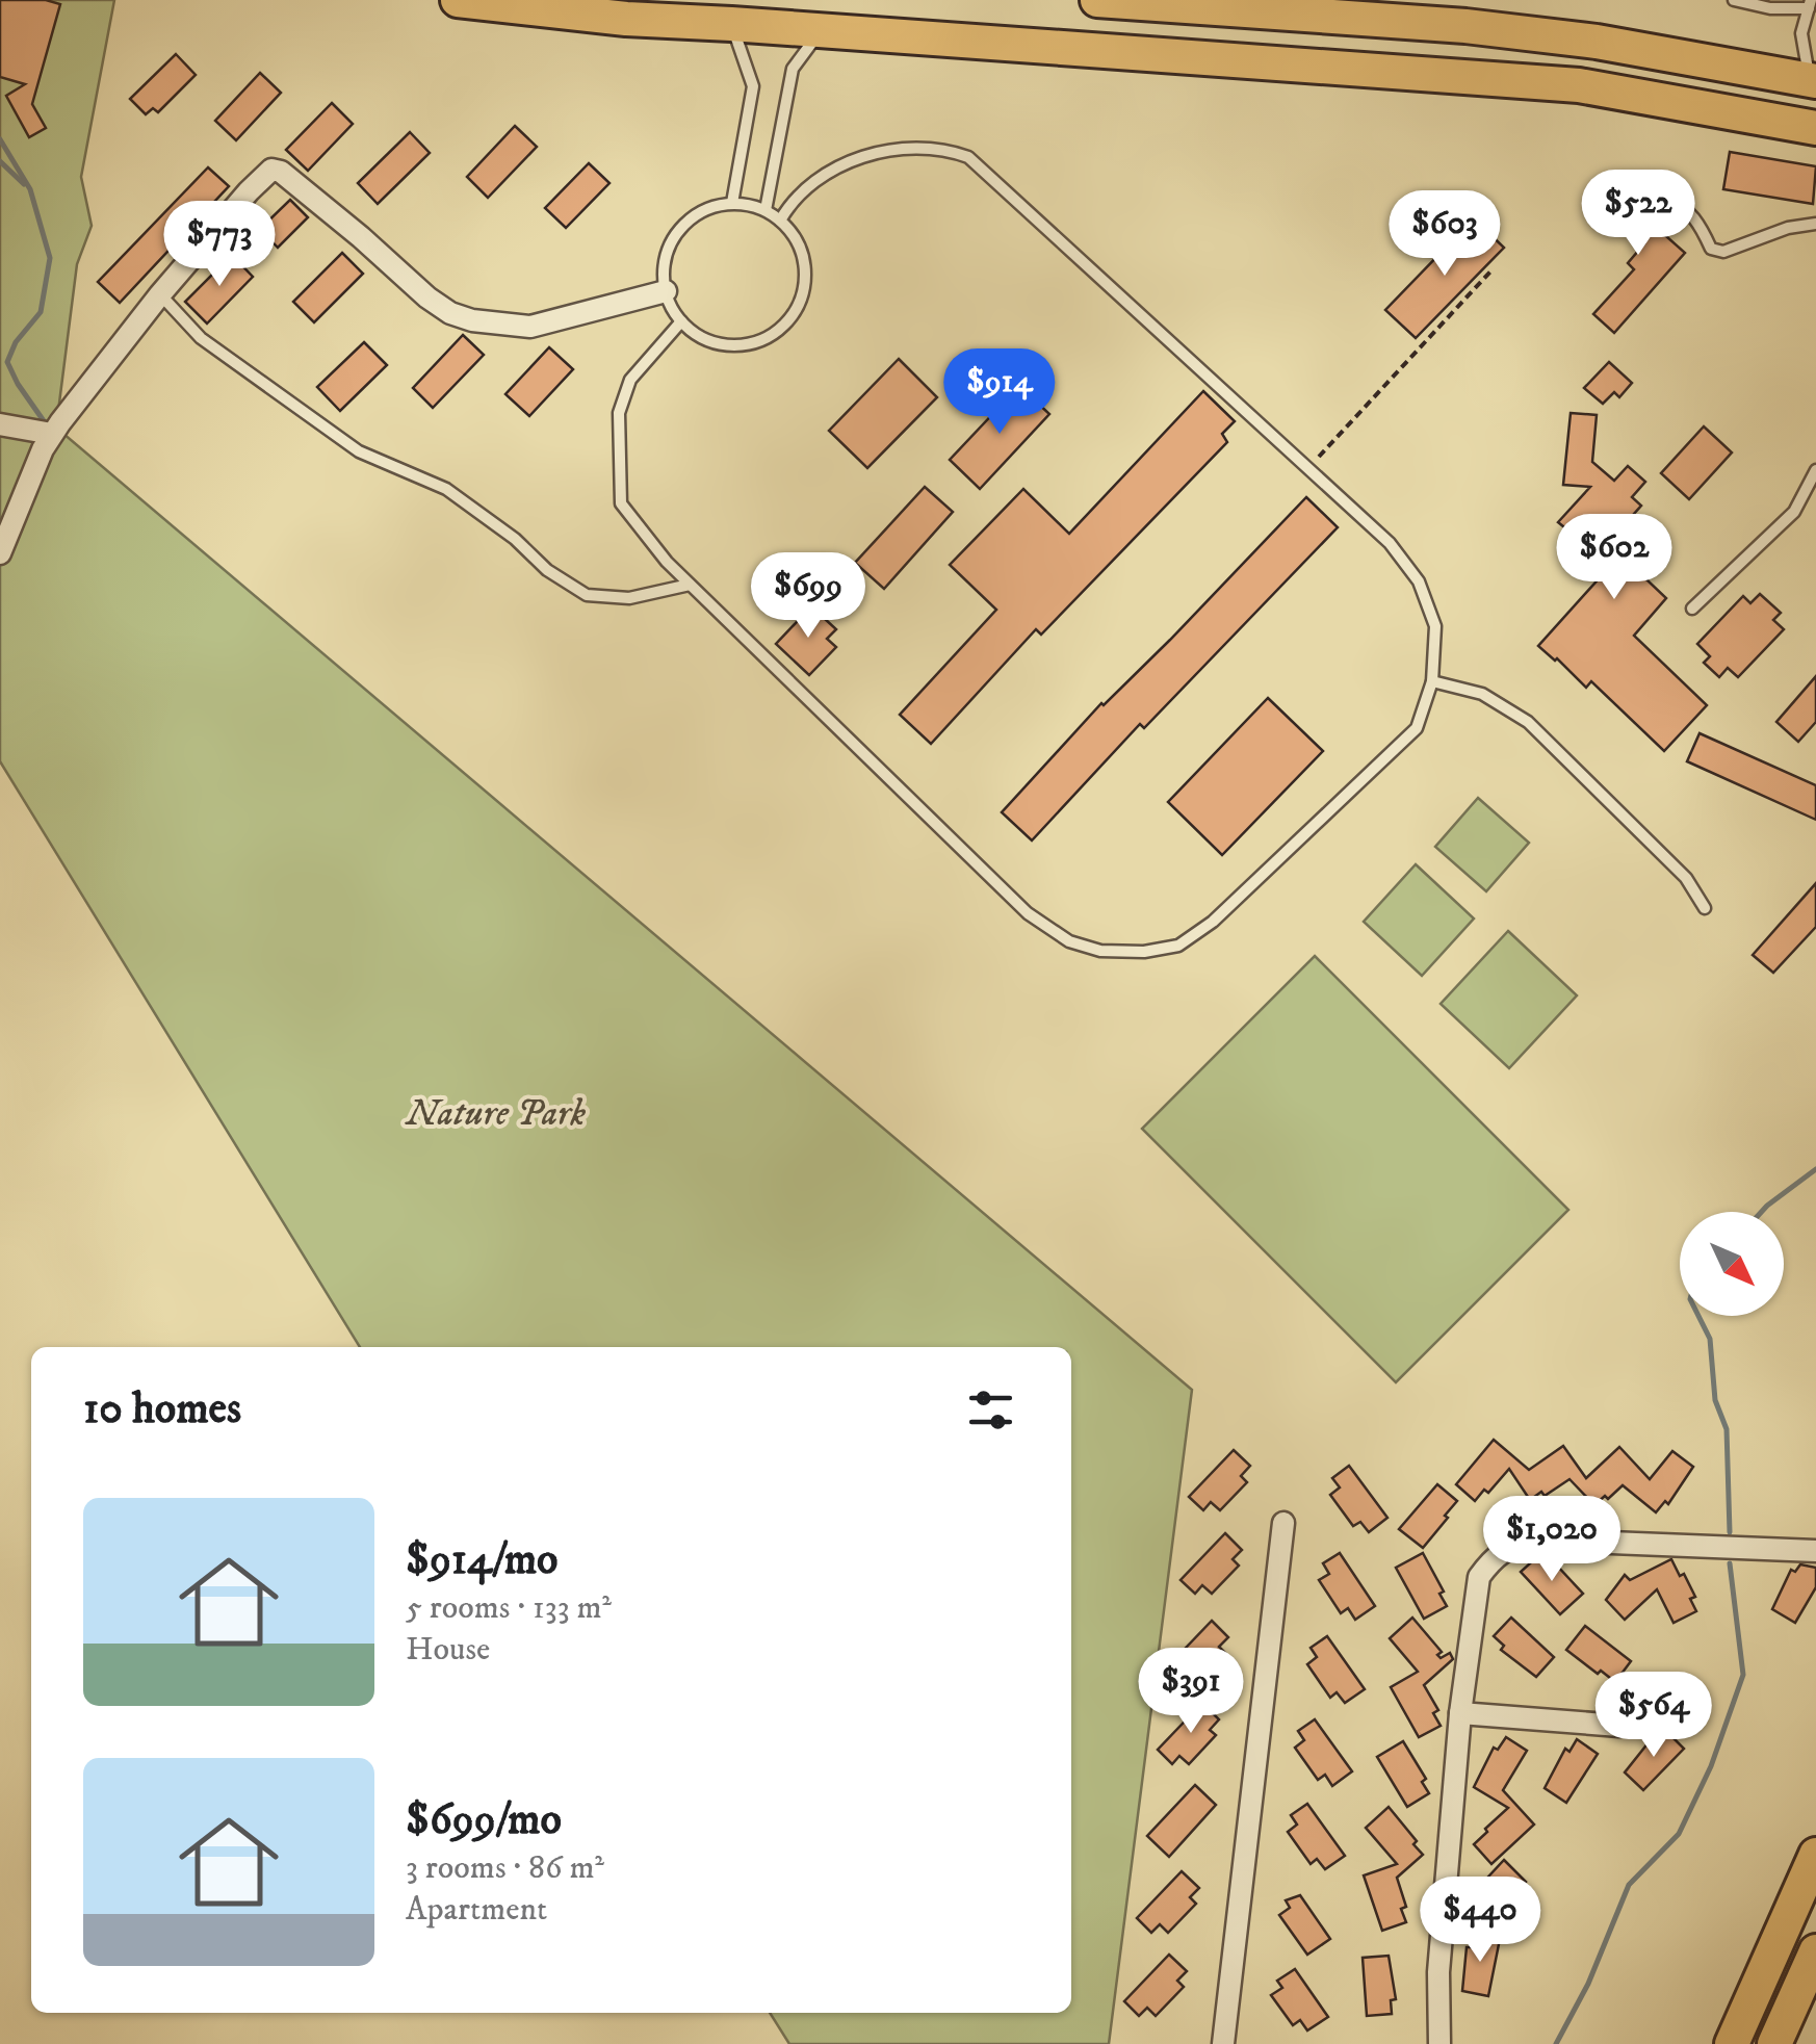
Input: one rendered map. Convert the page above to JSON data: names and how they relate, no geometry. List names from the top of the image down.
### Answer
{
  "parks": ["Nature Park"],
  "north": "bottom right",
  "page": {
    "price": [
      "$522",
      "$603",
      "$773",
      "$914",
      "$602",
      "$699",
      "$1,020",
      "$391",
      "$564",
      "$440"
    ],
    "heading": "10 homes",
    "list": [
      {
        "name": "$914/mo",
        "note": "5 rooms · 133 m² · House"
      },
      {
        "name": "$699/mo",
        "note": "3 rooms · 86 m² · Apartment"
      }
    ]
  }
}
